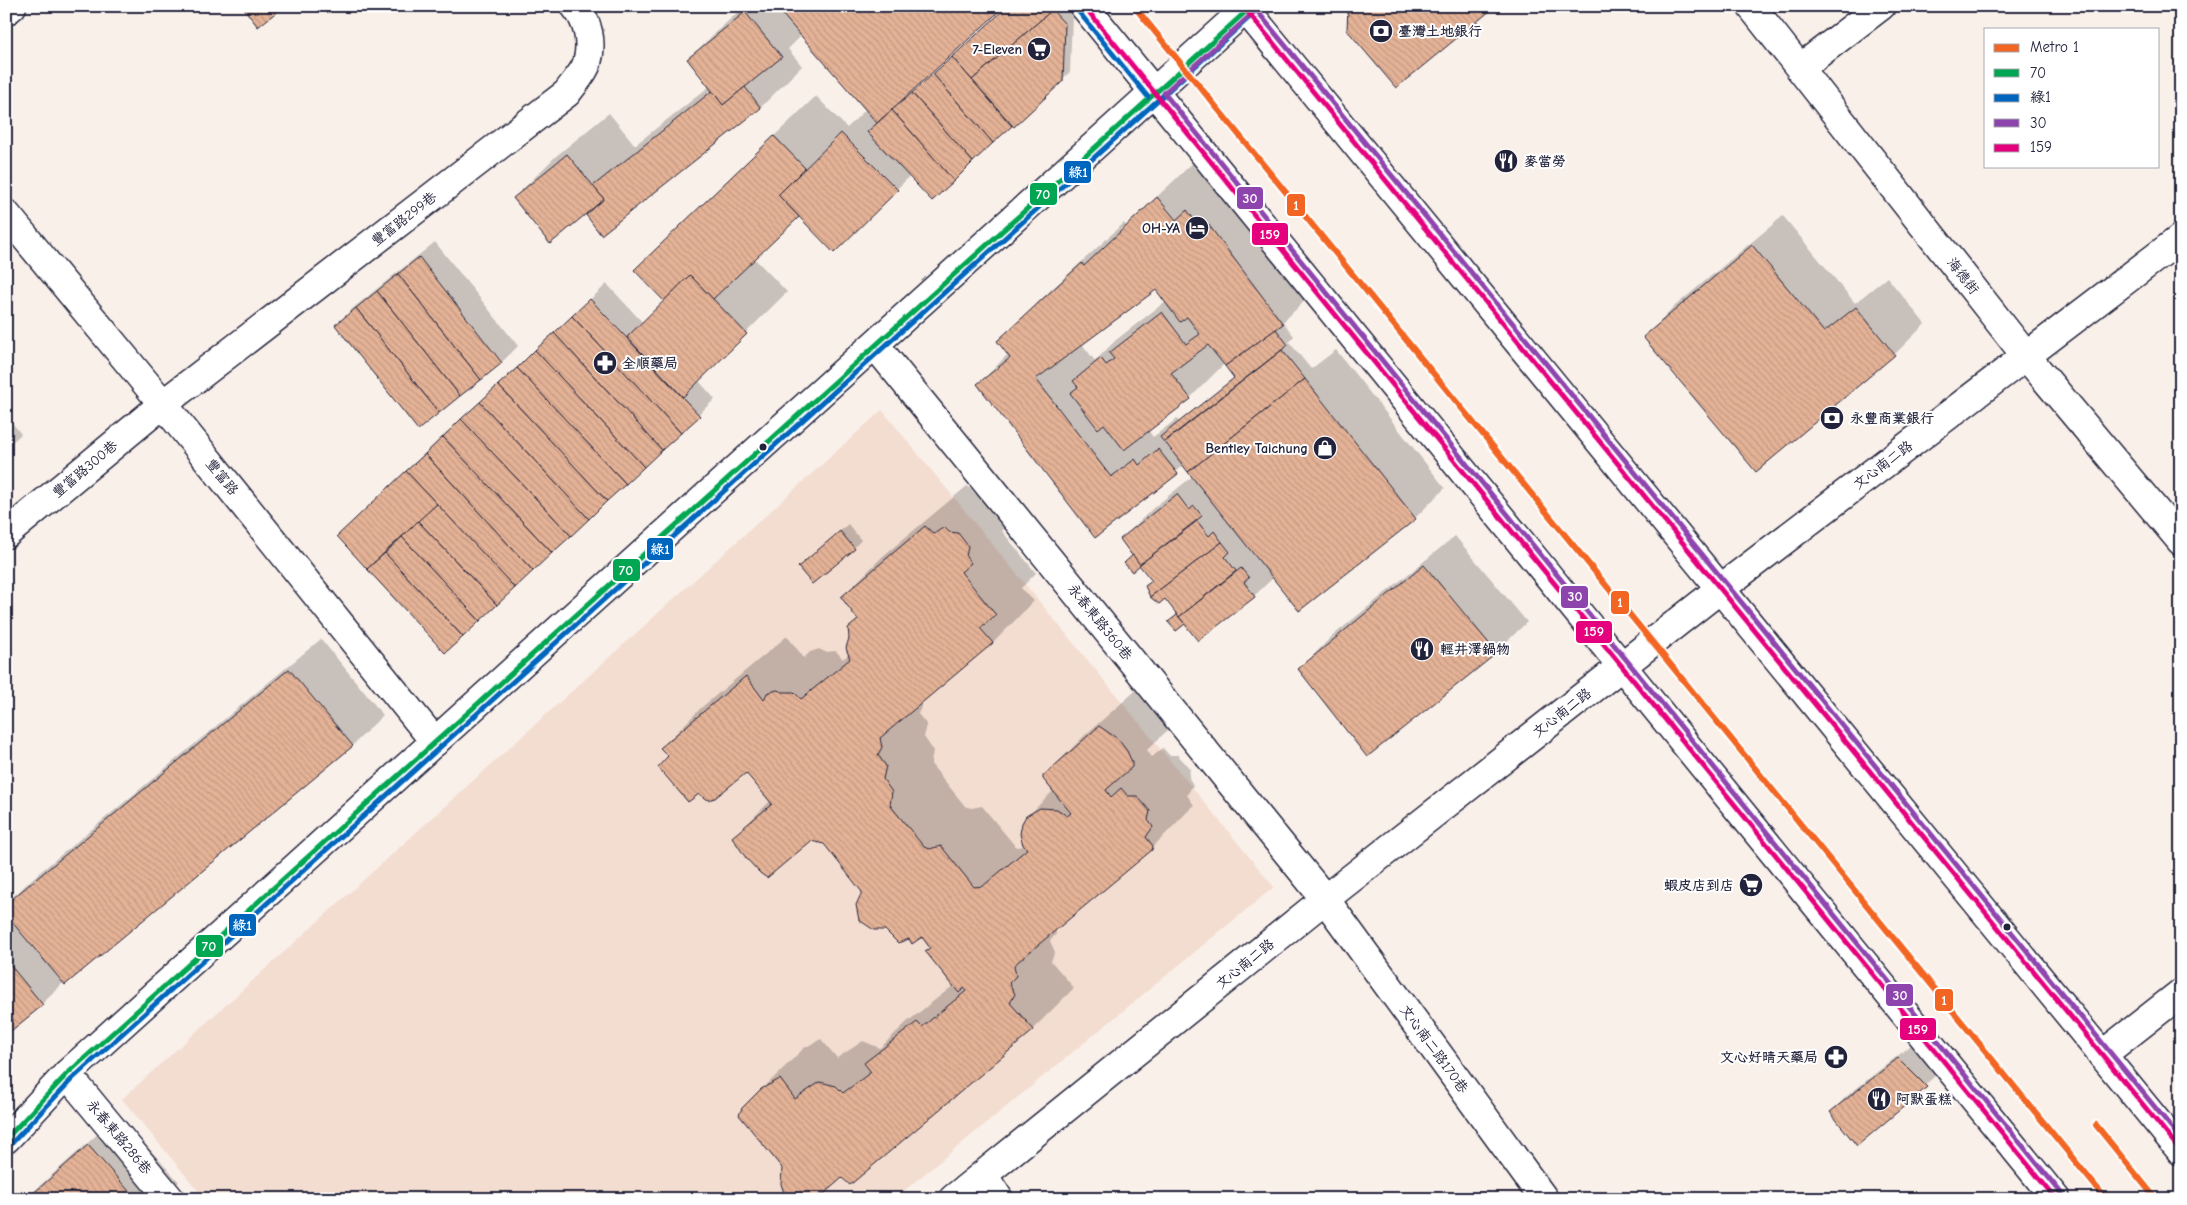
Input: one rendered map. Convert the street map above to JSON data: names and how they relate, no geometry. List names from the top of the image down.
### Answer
{
  "streets": {
    "street": [
      "豐富路299巷",
      "海德街",
      "文心南二路",
      "豐富路300巷",
      "豐富路",
      "永春東路360巷",
      "文心南二路170巷",
      "永春東路286巷"
    ]
  },
  "crossings": [
    ["豐富路299巷", "豐富路300巷"],
    ["豐富路299巷", "豐富路"],
    ["海德街", "文心南二路"],
    ["文心南二路", "永春東路360巷"],
    ["文心南二路", "文心南二路170巷"],
    ["豐富路300巷", "豐富路"],
    ["永春東路360巷", "文心南二路170巷"]
  ],
  "places": {
    "bank": ["臺灣土地銀行", "永豐商業銀行"],
    "supermarket": ["7-Eleven", "蝦皮店到店"],
    "restaurant": ["麥當勞", "輕井澤鍋物", "阿默蛋糕"],
    "hotel": ["OH-YA"],
    "pharmacy": ["全順藥局", "文心好晴天藥局"],
    "shop": ["Bentley Taichung"]
  },
  "lines": [
    "metro line 1",
    "transit line 70",
    "transit line 綠1",
    "transit line 30",
    "transit line 159"
  ],
  "legend": [
    "Metro 1",
    "70",
    "綠1",
    "30",
    "159"
  ]
}
